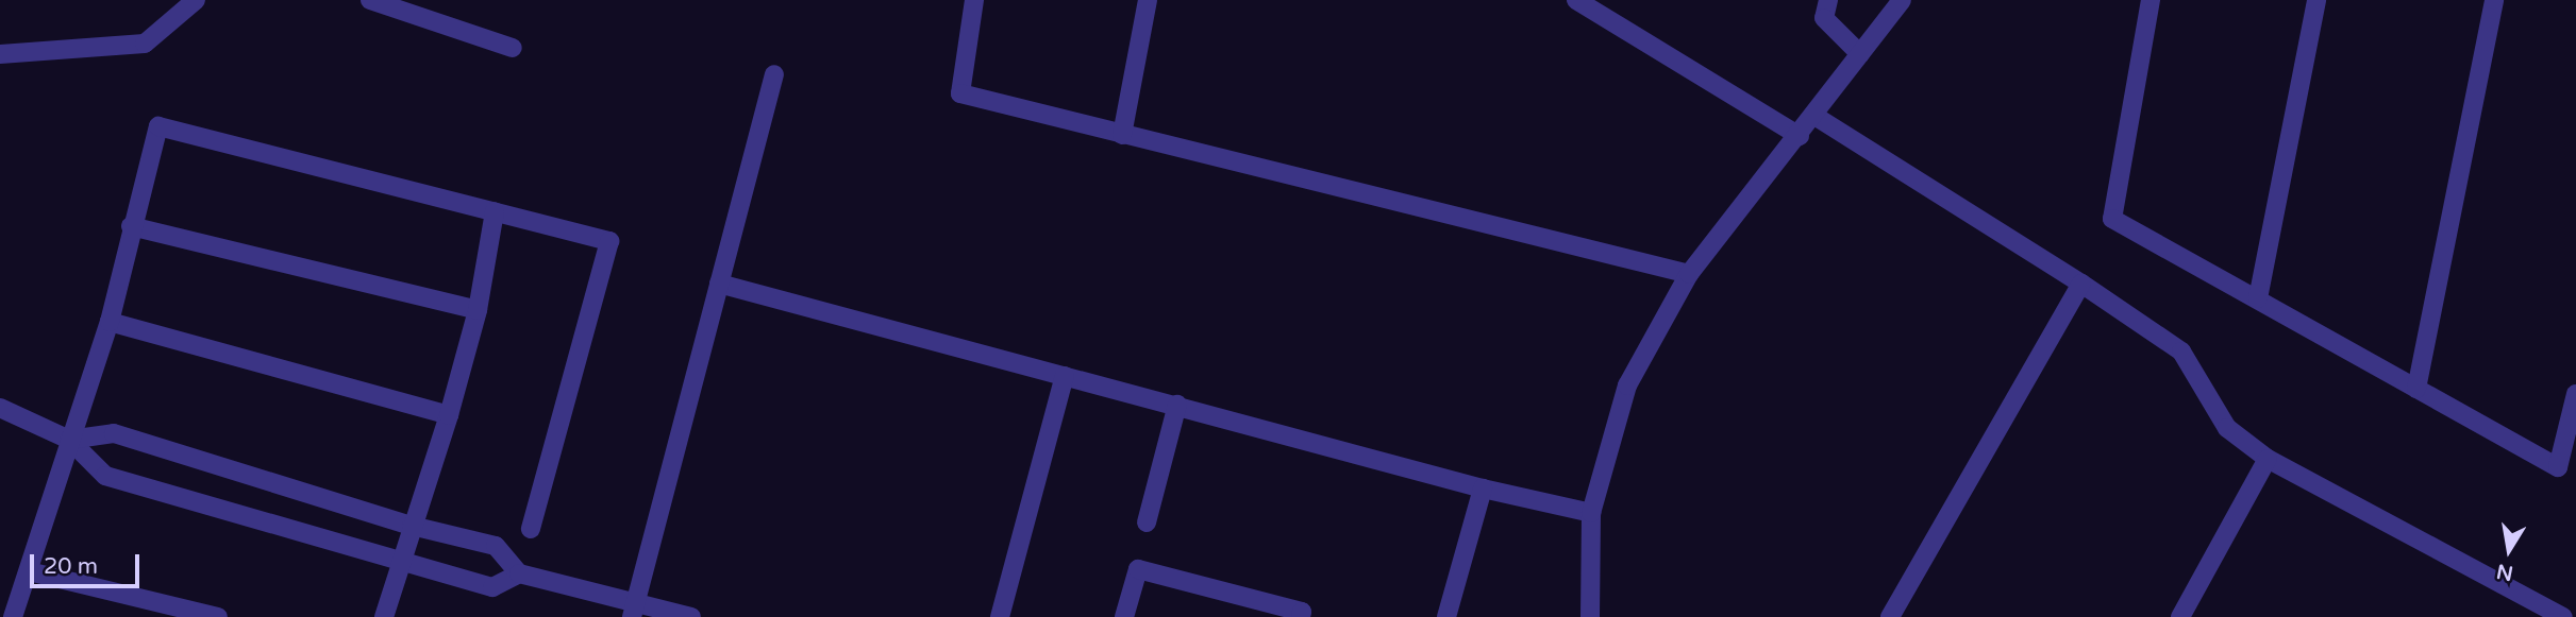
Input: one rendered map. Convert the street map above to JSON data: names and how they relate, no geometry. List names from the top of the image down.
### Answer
{
  "scale_bar": "20 m",
  "north": "bottom"
}
